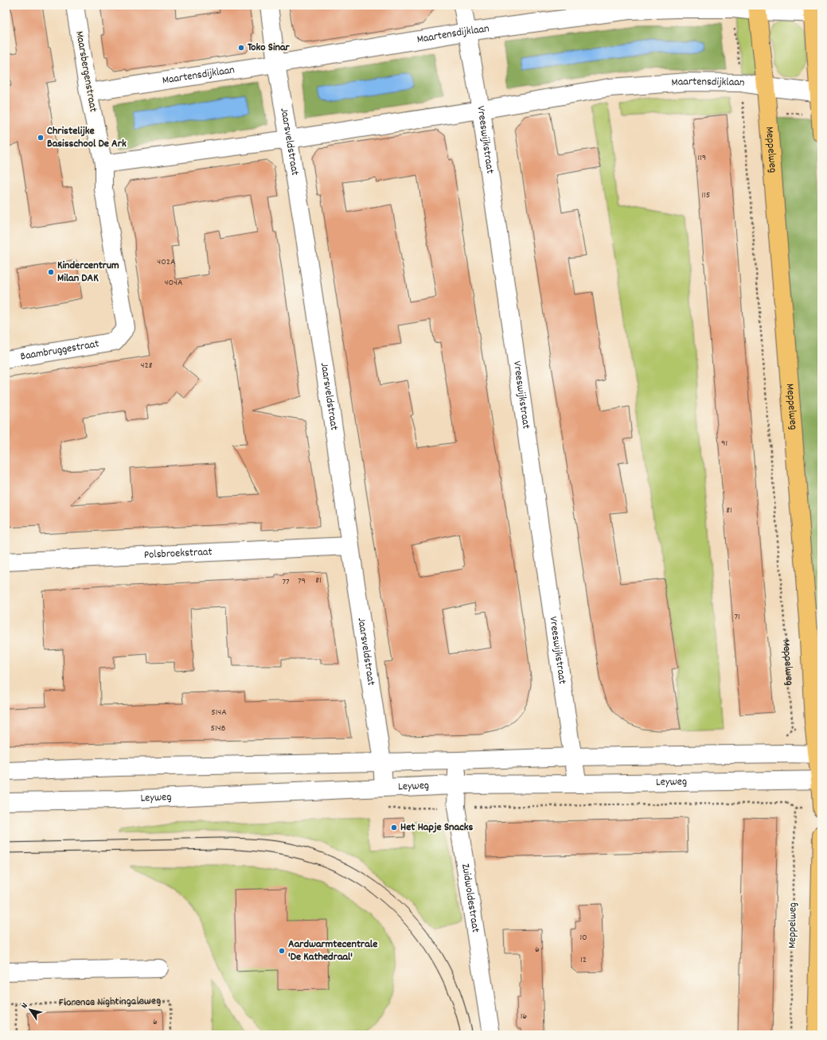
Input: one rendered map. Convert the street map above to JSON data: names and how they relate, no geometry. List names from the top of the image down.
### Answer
{
  "streets": {
    "main road": ["Meppelweg"],
    "street": [
      "Maartensdijklaan",
      "Maarsbergenstraat",
      "Vreeswijkstraat",
      "Jaarsveldstraat",
      "Baambruggestraat",
      "Polsbroekstraat",
      "Leyweg",
      "Zuidwoldestraat"
    ],
    "path": ["Florence Nightingaleweg"]
  },
  "crossings": [
    ["Maartensdijklaan", "Maarsbergenstraat"],
    ["Maartensdijklaan", "Vreeswijkstraat"],
    ["Maartensdijklaan", "Jaarsveldstraat"],
    ["Maartensdijklaan", "Meppelweg"],
    ["Maarsbergenstraat", "Baambruggestraat"],
    ["Vreeswijkstraat", "Leyweg"],
    ["Jaarsveldstraat", "Polsbroekstraat"],
    ["Jaarsveldstraat", "Leyweg"],
    ["Meppelweg", "Leyweg"],
    ["Leyweg", "Zuidwoldestraat"]
  ],
  "places": [
    "Toko Sinar",
    "Christelijke Basisschool De Ark",
    "Kindercentrum Milan DAK",
    "Het Hapje Snacks",
    "Aardwarmtecentrale 'De Kathedraal'"
  ],
  "house_numbers": [
    "119",
    "115",
    "402A",
    "404A",
    "428",
    "91",
    "81",
    "81",
    "79",
    "77",
    "71",
    "514A",
    "514B",
    "10",
    "6",
    "12",
    "16",
    "6"
  ],
  "north": "top left"
}
